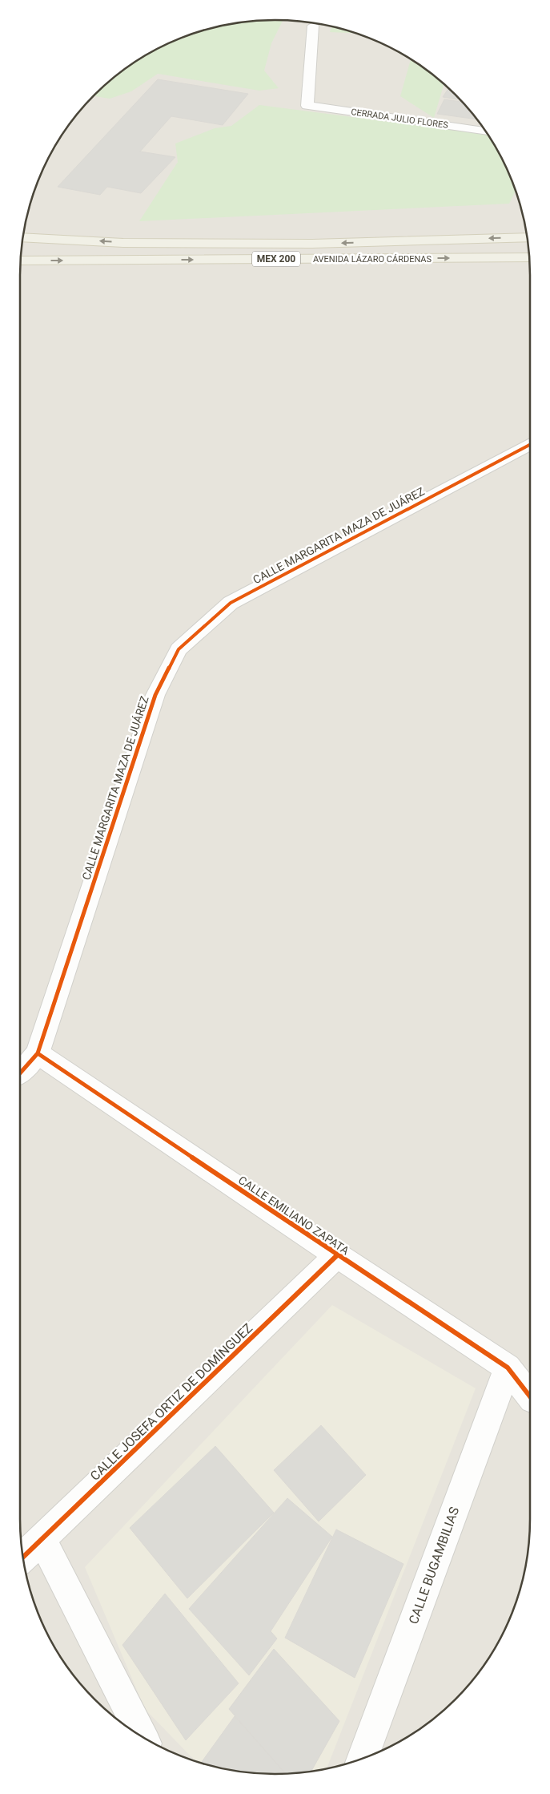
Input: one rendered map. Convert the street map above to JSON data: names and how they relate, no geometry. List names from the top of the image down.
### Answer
{
  "streets": {
    "main road": ["MEX 200", "AVENIDA LÁZARO CÁRDENAS"],
    "street": [
      "CERRADA JULIO FLORES",
      "CALLE MARGARITA MAZA DE JUÁREZ",
      "CALLE EMILIANO ZAPATA",
      "CALLE JOSEFA ORTIZ DE DOMÍNGUEZ",
      "CALLE BUGAMBILIAS"
    ]
  },
  "crossings": [
    ["CALLE MARGARITA MAZA DE JUÁREZ", "CALLE EMILIANO ZAPATA"],
    ["CALLE EMILIANO ZAPATA", "CALLE JOSEFA ORTIZ DE DOMÍNGUEZ"],
    ["CALLE EMILIANO ZAPATA", "CALLE BUGAMBILIAS"]
  ]
}
